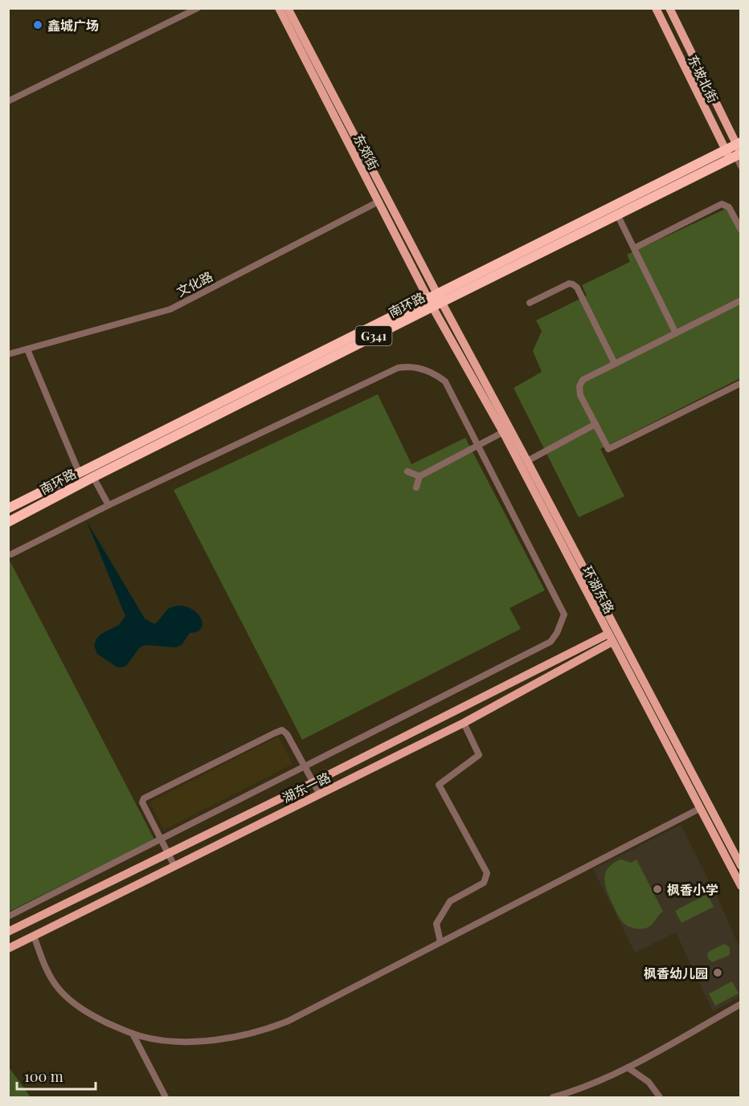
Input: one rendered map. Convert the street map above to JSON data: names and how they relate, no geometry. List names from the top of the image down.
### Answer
{
  "streets": {
    "highway": ["南环路", "G341"],
    "main road": [
      "东坡北街",
      "东郊街",
      "环湖东路",
      "湖东一路"
    ],
    "street": ["文化路"]
  },
  "crossings": [
    ["东坡北街", "南环路"],
    ["东郊街", "文化路"],
    ["东郊街", "南环路"],
    ["东郊街", "环湖东路"],
    ["南环路", "环湖东路"],
    ["环湖东路", "湖东一路"]
  ],
  "places": ["鑫城广场", "枫香小学", "枫香幼儿园"],
  "scale_bar": "100 m"
}
